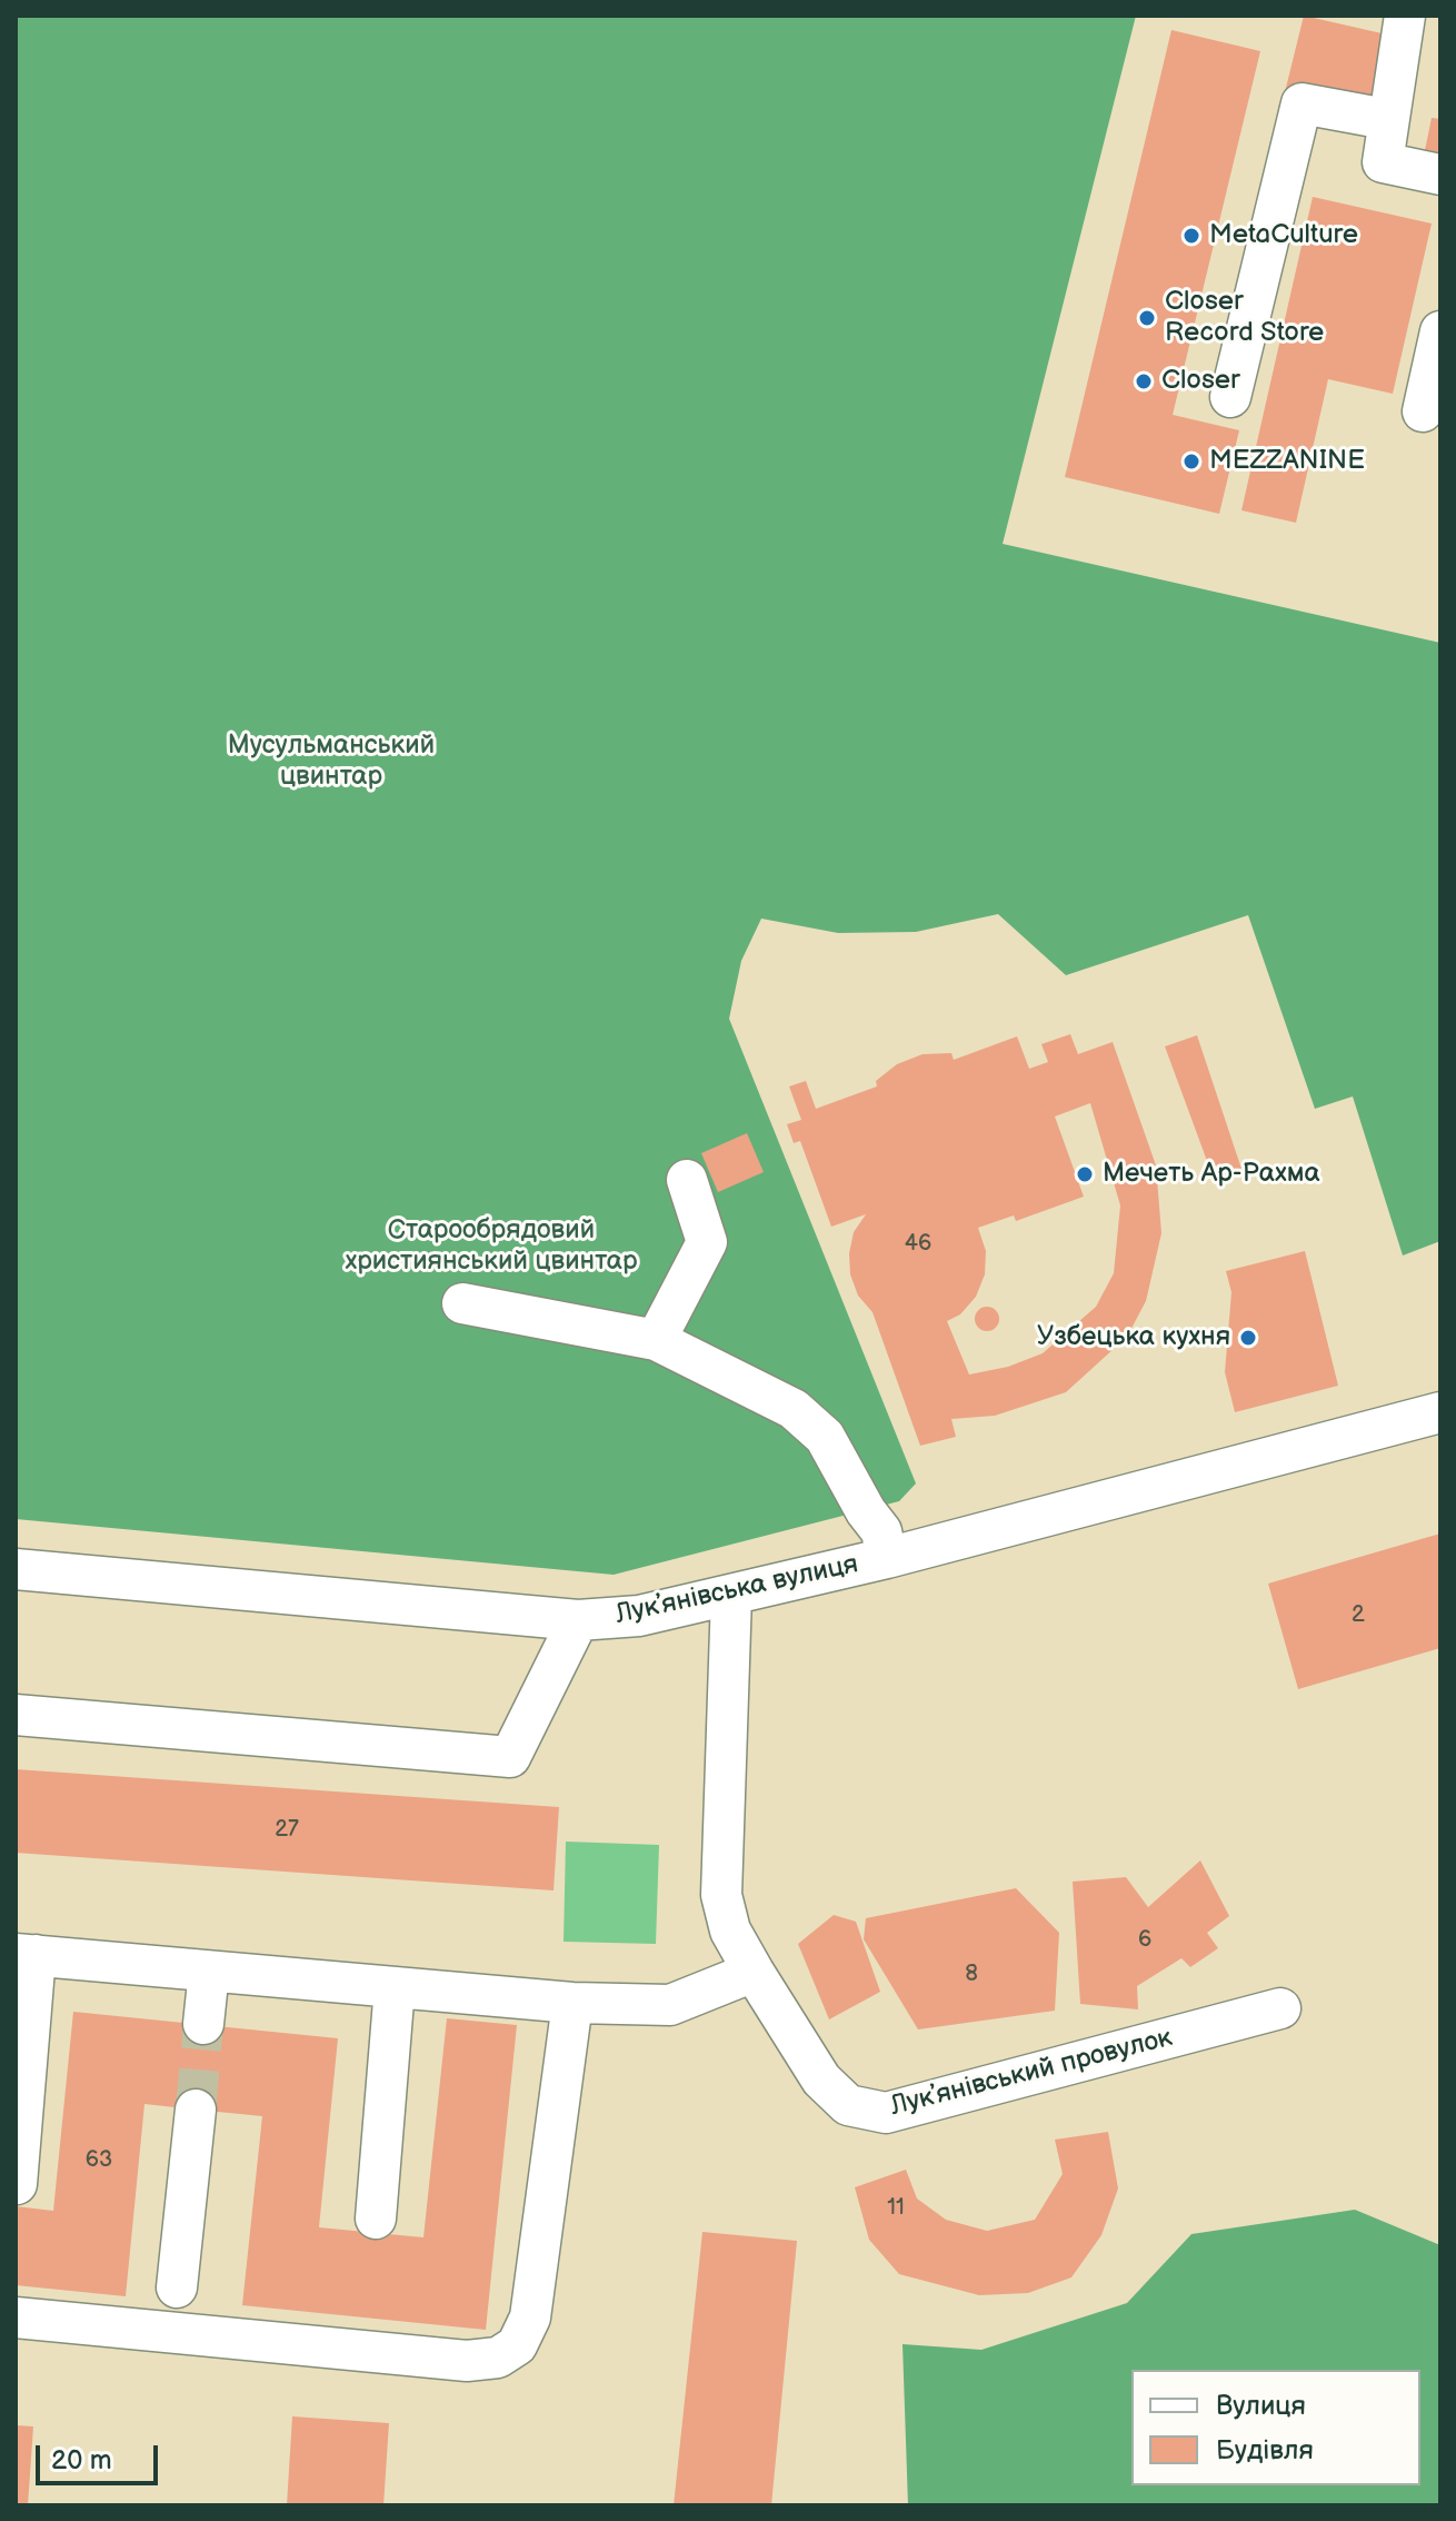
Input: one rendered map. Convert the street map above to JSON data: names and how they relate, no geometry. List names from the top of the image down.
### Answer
{
  "streets": {
    "street": ["Лукʼянівська вулиця", "Лукʼянівський провулок"]
  },
  "crossings": [
    ["Лукʼянівська вулиця", "Лукʼянівський провулок"]
  ],
  "parks": ["Мусульманський цвинтар", "Старообрядовий християнський цвинтар"],
  "places": [
    "MetaCulture",
    "Closer Record Store",
    "Closer",
    "MEZZANINE",
    "Мечеть Ар-Рахма",
    "Узбецька кухня"
  ],
  "house_numbers": [
    "46",
    "2",
    "27",
    "6",
    "8",
    "63",
    "11"
  ],
  "legend": ["Вулиця", "Будівля"],
  "scale_bar": "20 m"
}
